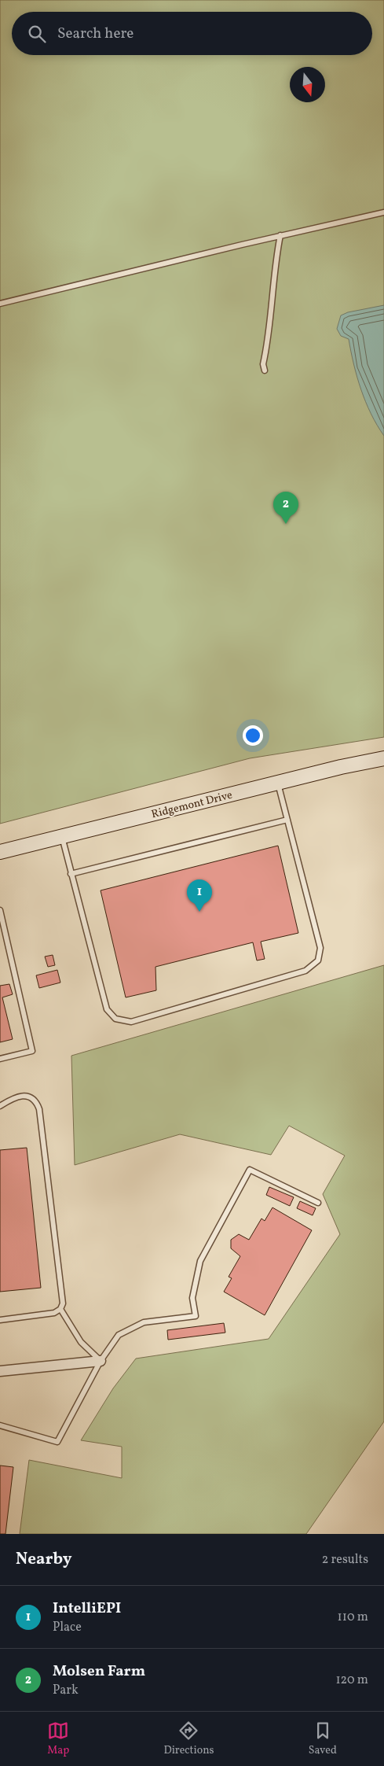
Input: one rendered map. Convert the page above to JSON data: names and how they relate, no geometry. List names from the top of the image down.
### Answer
{
  "streets": {
    "street": ["Ridgemont Drive"]
  },
  "north": "bottom",
  "page": {
    "search": "Search here",
    "pins": ["2", "1"],
    "heading": ["Nearby", "2 results"],
    "list": [
      {
        "mark": "1",
        "name": "IntelliEPI",
        "note": "Place",
        "value": "110 m"
      },
      {
        "mark": "2",
        "name": "Molsen Farm",
        "note": "Park",
        "value": "120 m"
      }
    ],
    "nav": ["Map", "Directions", "Saved"]
  }
}
